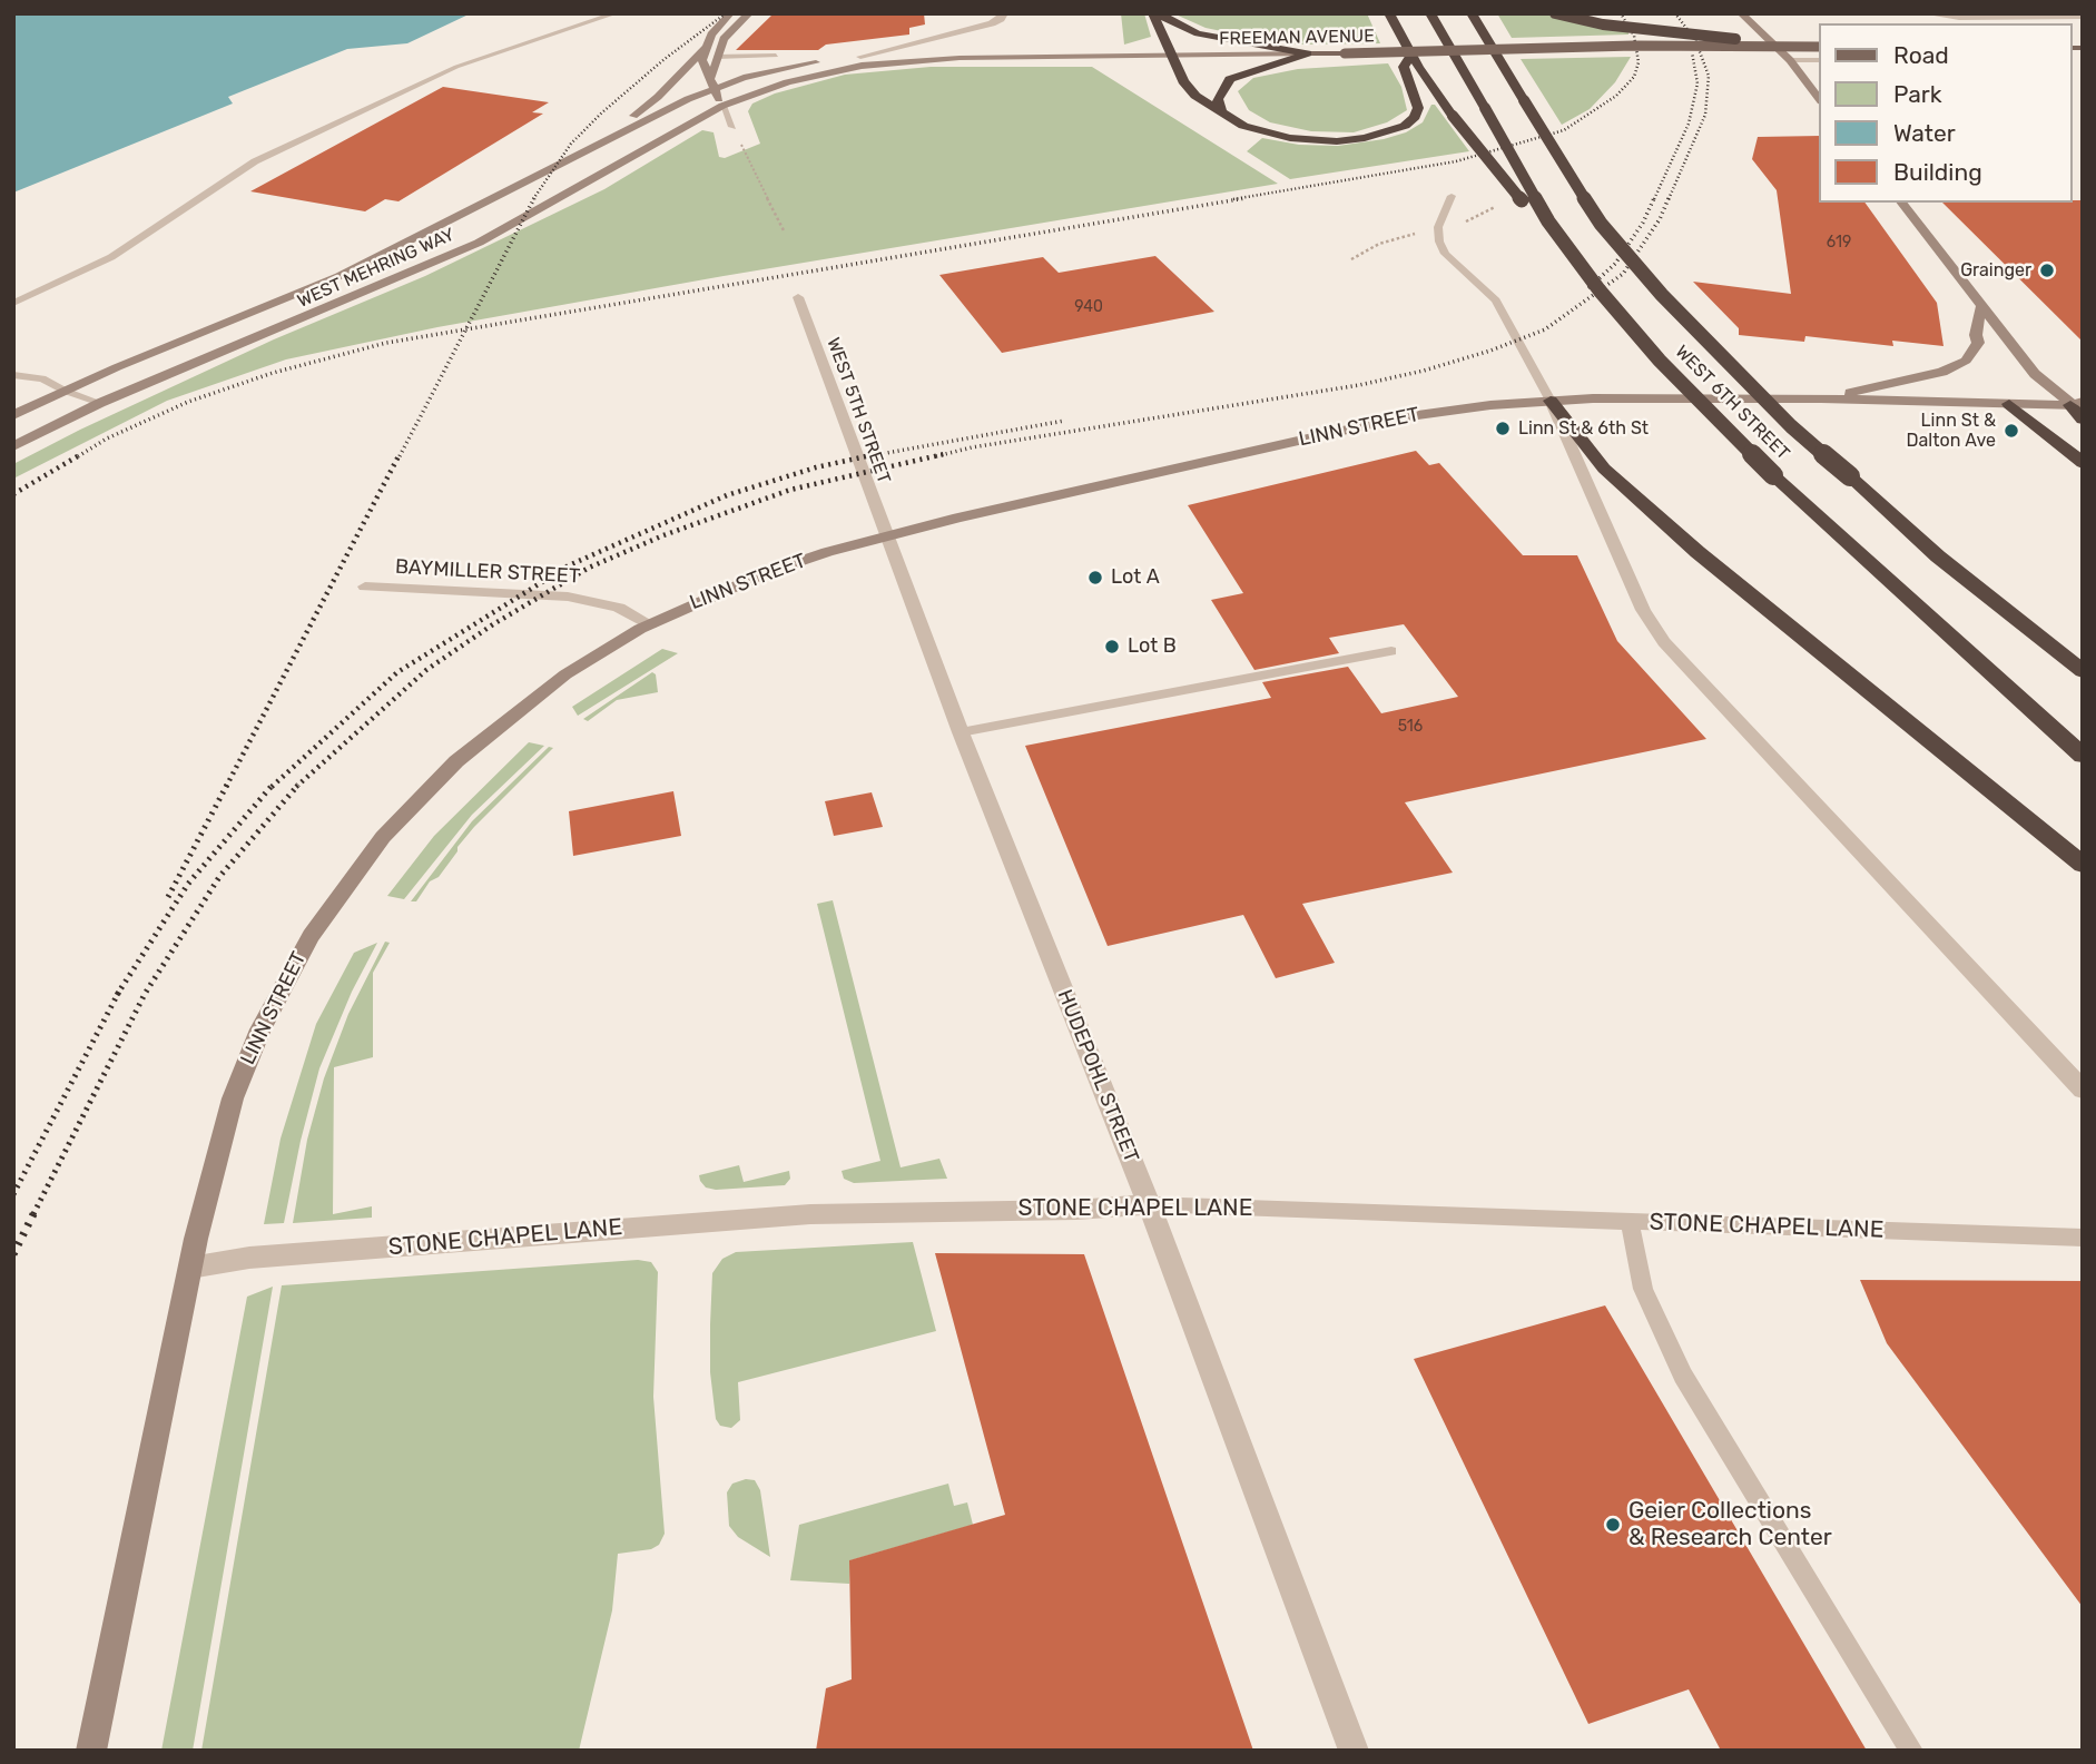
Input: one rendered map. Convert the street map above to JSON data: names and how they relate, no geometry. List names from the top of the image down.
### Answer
{
  "streets": {
    "highway": ["WEST 6TH STREET"],
    "main road": ["FREEMAN AVENUE", "WEST MEHRING WAY", "LINN STREET"],
    "street": [
      "WEST 5TH STREET",
      "BAYMILLER STREET",
      "HUDEPOHL STREET",
      "STONE CHAPEL LANE"
    ]
  },
  "crossings": [
    ["FREEMAN AVENUE", "WEST MEHRING WAY"],
    ["WEST 5TH STREET", "LINN STREET"],
    ["WEST 5TH STREET", "HUDEPOHL STREET"],
    ["LINN STREET", "BAYMILLER STREET"],
    ["LINN STREET", "HUDEPOHL STREET"],
    ["LINN STREET", "STONE CHAPEL LANE"],
    ["HUDEPOHL STREET", "STONE CHAPEL LANE"]
  ],
  "places": [
    "Grainger",
    "Linn St & 6th St",
    "Linn St & Dalton Ave",
    "Lot A",
    "Lot B",
    "Geier Collections & Research Center"
  ],
  "house_numbers": ["619", "940", "516"],
  "legend": [
    "Road",
    "Park",
    "Water",
    "Building"
  ]
}
